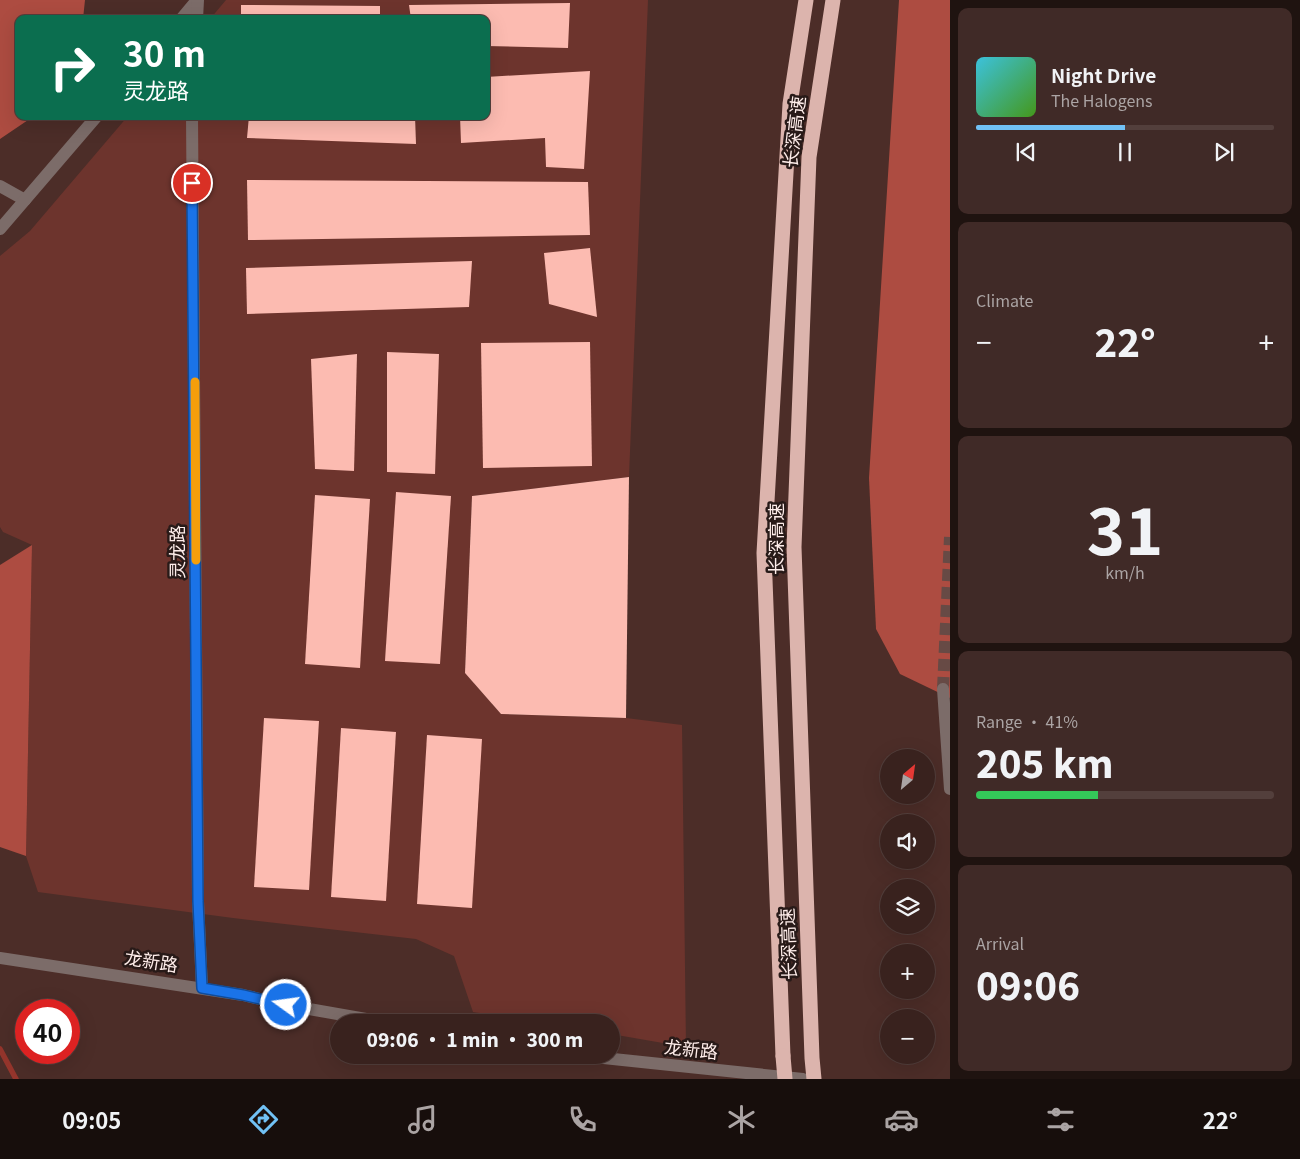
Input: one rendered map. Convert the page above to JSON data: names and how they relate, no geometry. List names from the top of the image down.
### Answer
{
  "streets": {
    "highway": ["长深高速"],
    "street": ["灵龙路", "龙新路"]
  },
  "crossings": [
    ["灵龙路", "龙新路"]
  ],
  "north": "top right",
  "page": {
    "turn": ["30 m", "灵龙路"],
    "song": ["Night Drive", "The Halogens"],
    "tile": [
      "Climate",
      ["31", "km/h"],
      ["Range · 41%", "205 km"],
      ["Arrival", "09:06"]
    ],
    "heat": ["−", "22°", "+"],
    "map_buttons": ["+", "−"],
    "limit": "40",
    "trip": "09:06 · 1 min · 300 m",
    "tabs": ["09:05", "22°"]
  }
}
